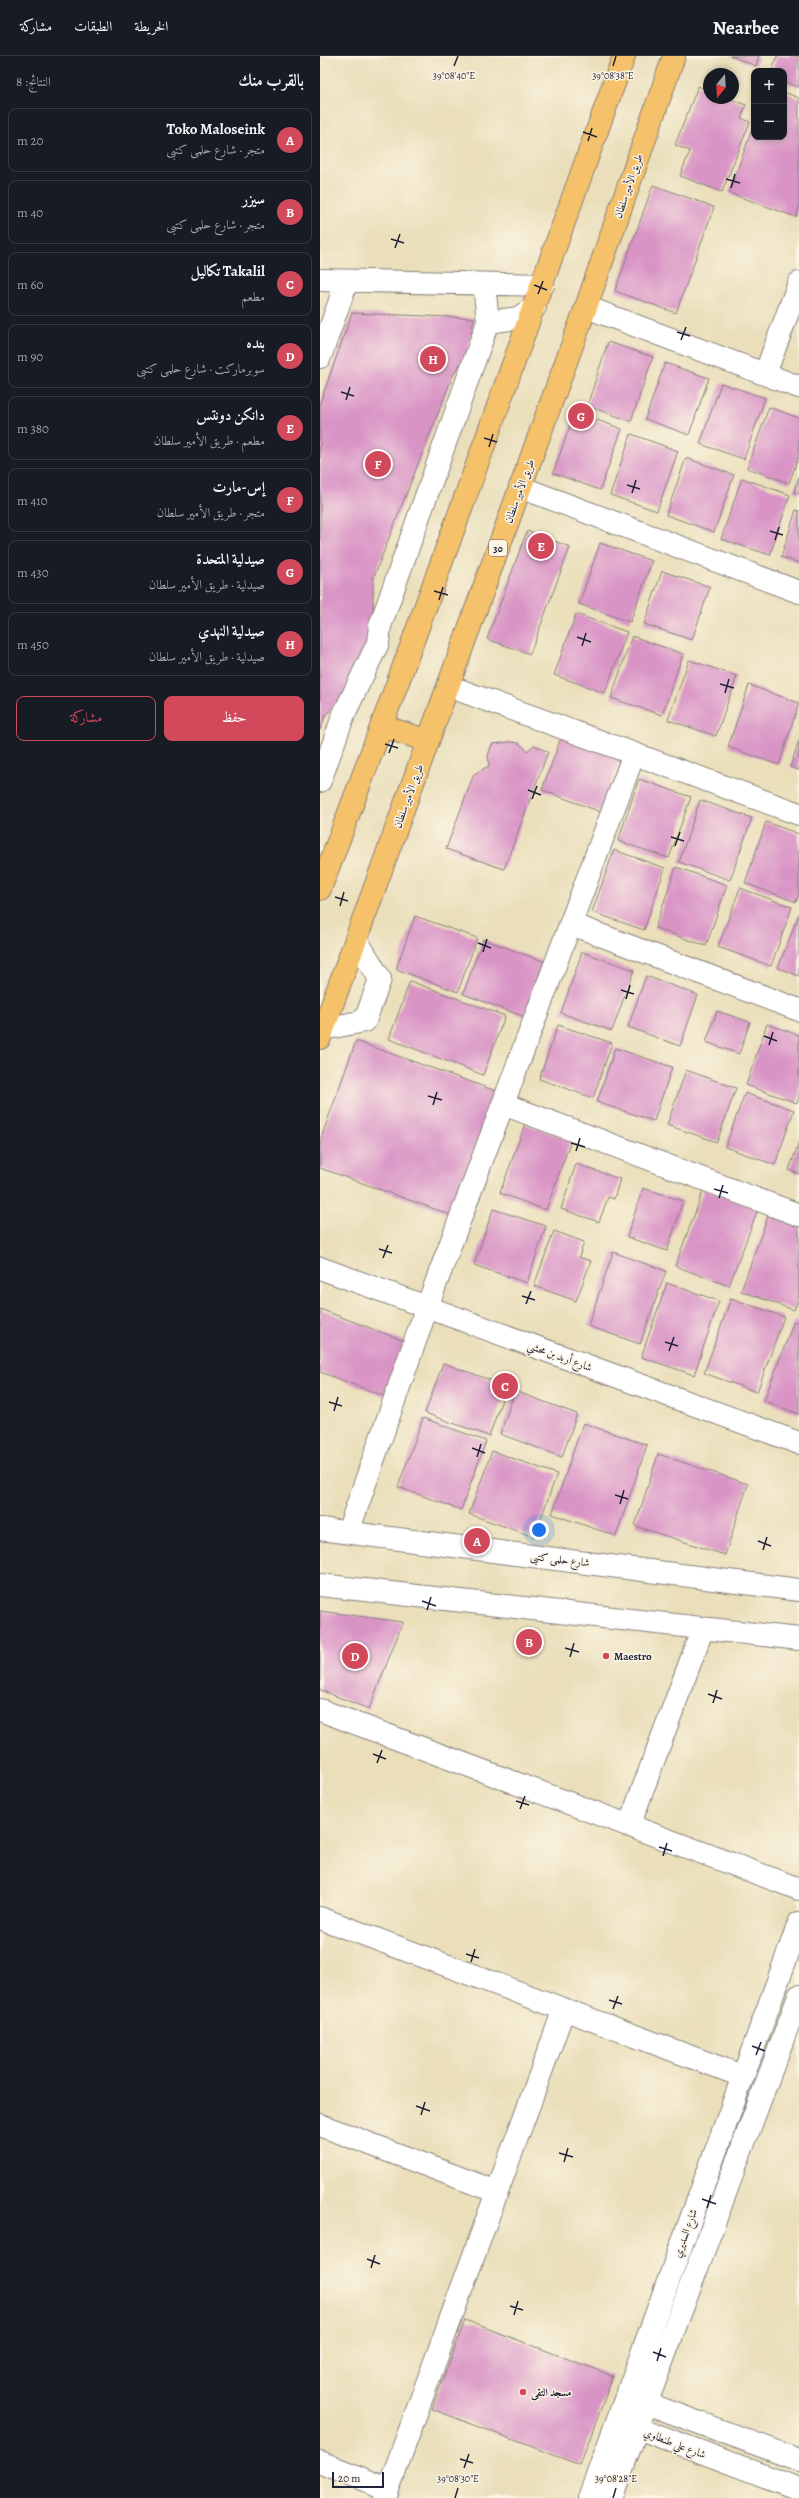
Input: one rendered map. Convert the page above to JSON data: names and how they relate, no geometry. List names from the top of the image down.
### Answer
{
  "streets": {
    "main road": ["طريق الأمير سلطان", "30"],
    "street": [
      "شارع أربد بن محشي",
      "شارع حلمى كتبى",
      "شارع السديري",
      "شارع علي طنطاوي"
    ]
  },
  "crossings": [
    ["شارع السديري", "شارع علي طنطاوي"]
  ],
  "places": ["Maestro", "مسجد التقى"],
  "scale_bar": "20 m",
  "north": "bottom",
  "page": {
    "header": "Nearbee",
    "nav": ["الخريطة", "الطبقات", "مشاركة"],
    "heading": ["بالقرب منك", "النتائج: 8"],
    "map_buttons": ["+", "−"],
    "list": [
      {
        "mark": "A",
        "name": "Toko Maloseink",
        "note": "متجر · شارع حلمى كتبى",
        "value": "20 m"
      },
      {
        "mark": "B",
        "name": "سيزر",
        "note": "متجر · شارع حلمى كتبى",
        "value": "40 m"
      },
      {
        "mark": "C",
        "name": "Takalil تكاليل",
        "note": "مطعم",
        "value": "60 m"
      },
      {
        "mark": "D",
        "name": "بنده",
        "note": "سوبرماركت · شارع حلمى كتبى",
        "value": "90 m"
      },
      {
        "mark": "E",
        "name": "دانكن دونتس",
        "note": "مطعم · طريق الأمير سلطان",
        "value": "380 m"
      },
      {
        "mark": "F",
        "name": "إس-مارت",
        "note": "متجر · طريق الأمير سلطان",
        "value": "410 m"
      },
      {
        "mark": "G",
        "name": "صيدلية المتحدة",
        "note": "صيدلية · طريق الأمير سلطان",
        "value": "430 m"
      },
      {
        "mark": "H",
        "name": "صيدلية النهدي",
        "note": "صيدلية · طريق الأمير سلطان",
        "value": "450 m"
      }
    ],
    "pins": [
      "H",
      "G",
      "F",
      "E",
      "C",
      "A",
      "B",
      "D"
    ],
    "buttons": ["حفظ", "مشاركة"],
    "scale": "20 m"
  },
  "coordinates": [
    "39°08'40\"E",
    "39°08'38\"E",
    "39°08'30\"E",
    "39°08'28\"E"
  ]
}
